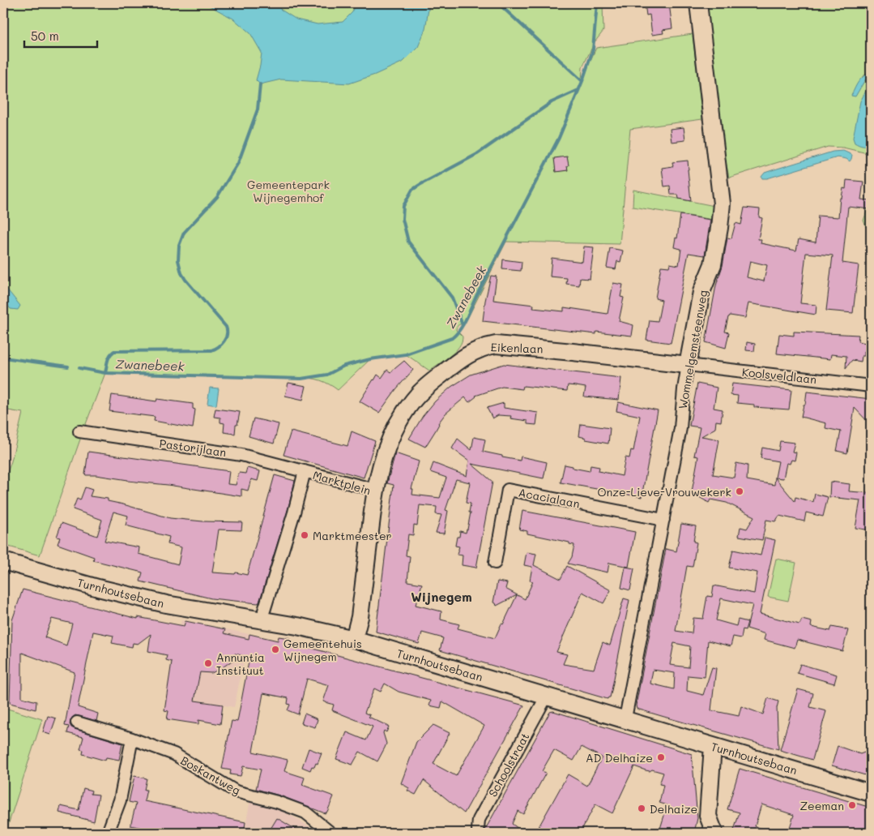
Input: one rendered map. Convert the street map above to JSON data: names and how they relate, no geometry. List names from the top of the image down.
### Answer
{
  "streets": {
    "main road": [
      "Eikenlaan",
      "Wommelgemsteenweg",
      "Marktplein",
      "Turnhoutsebaan"
    ],
    "street": [
      "Koolsveldlaan",
      "Pastorijlaan",
      "Acacialaan",
      "Schoolstraat",
      "Boskantweg"
    ]
  },
  "crossings": [
    ["Eikenlaan", "Wommelgemsteenweg"],
    ["Eikenlaan", "Koolsveldlaan"],
    ["Eikenlaan", "Marktplein"],
    ["Wommelgemsteenweg", "Koolsveldlaan"],
    ["Wommelgemsteenweg", "Acacialaan"],
    ["Wommelgemsteenweg", "Turnhoutsebaan"],
    ["Pastorijlaan", "Marktplein"],
    ["Marktplein", "Turnhoutsebaan"],
    ["Turnhoutsebaan", "Schoolstraat"]
  ],
  "districts": ["Wijnegem"],
  "water": ["Zwanebeek"],
  "parks": ["Gemeentepark Wijnegemhof"],
  "places": [
    "Onze-Lieve-Vrouwekerk",
    "Marktmeester",
    "Gemeentehuis Wijnegem",
    "Annuntia Instituut",
    "AD Delhaize",
    "Zeeman",
    "Delhaize"
  ],
  "scale_bar": "50 m"
}
